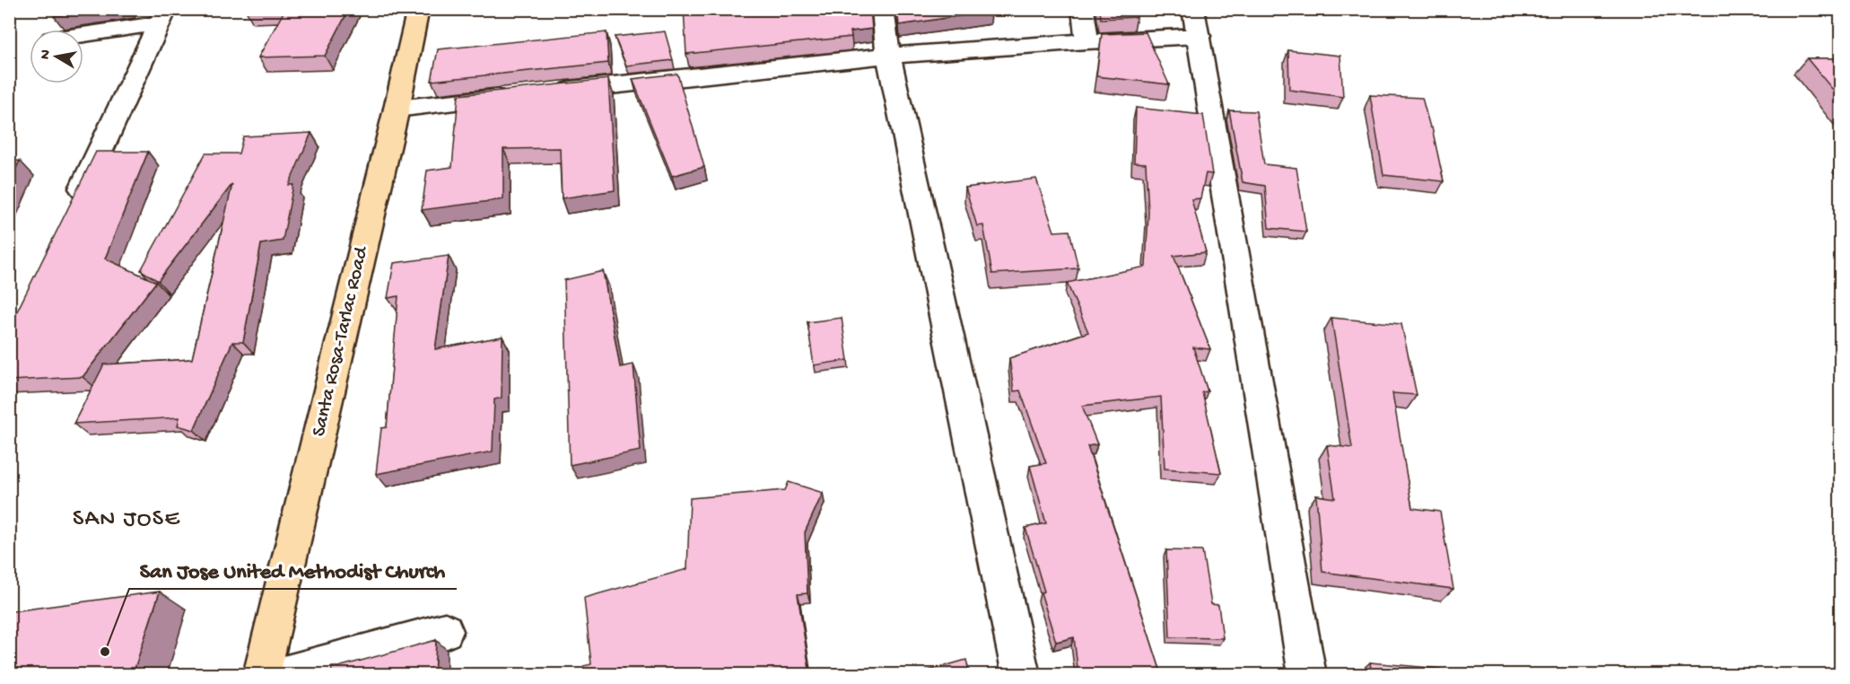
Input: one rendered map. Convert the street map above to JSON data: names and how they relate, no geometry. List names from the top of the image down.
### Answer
{
  "streets": {
    "highway": ["Santa Rosa-Tarlac Road"]
  },
  "districts": ["SAN JOSE"],
  "places": ["San Jose United Methodist Church"],
  "north": "left"
}
